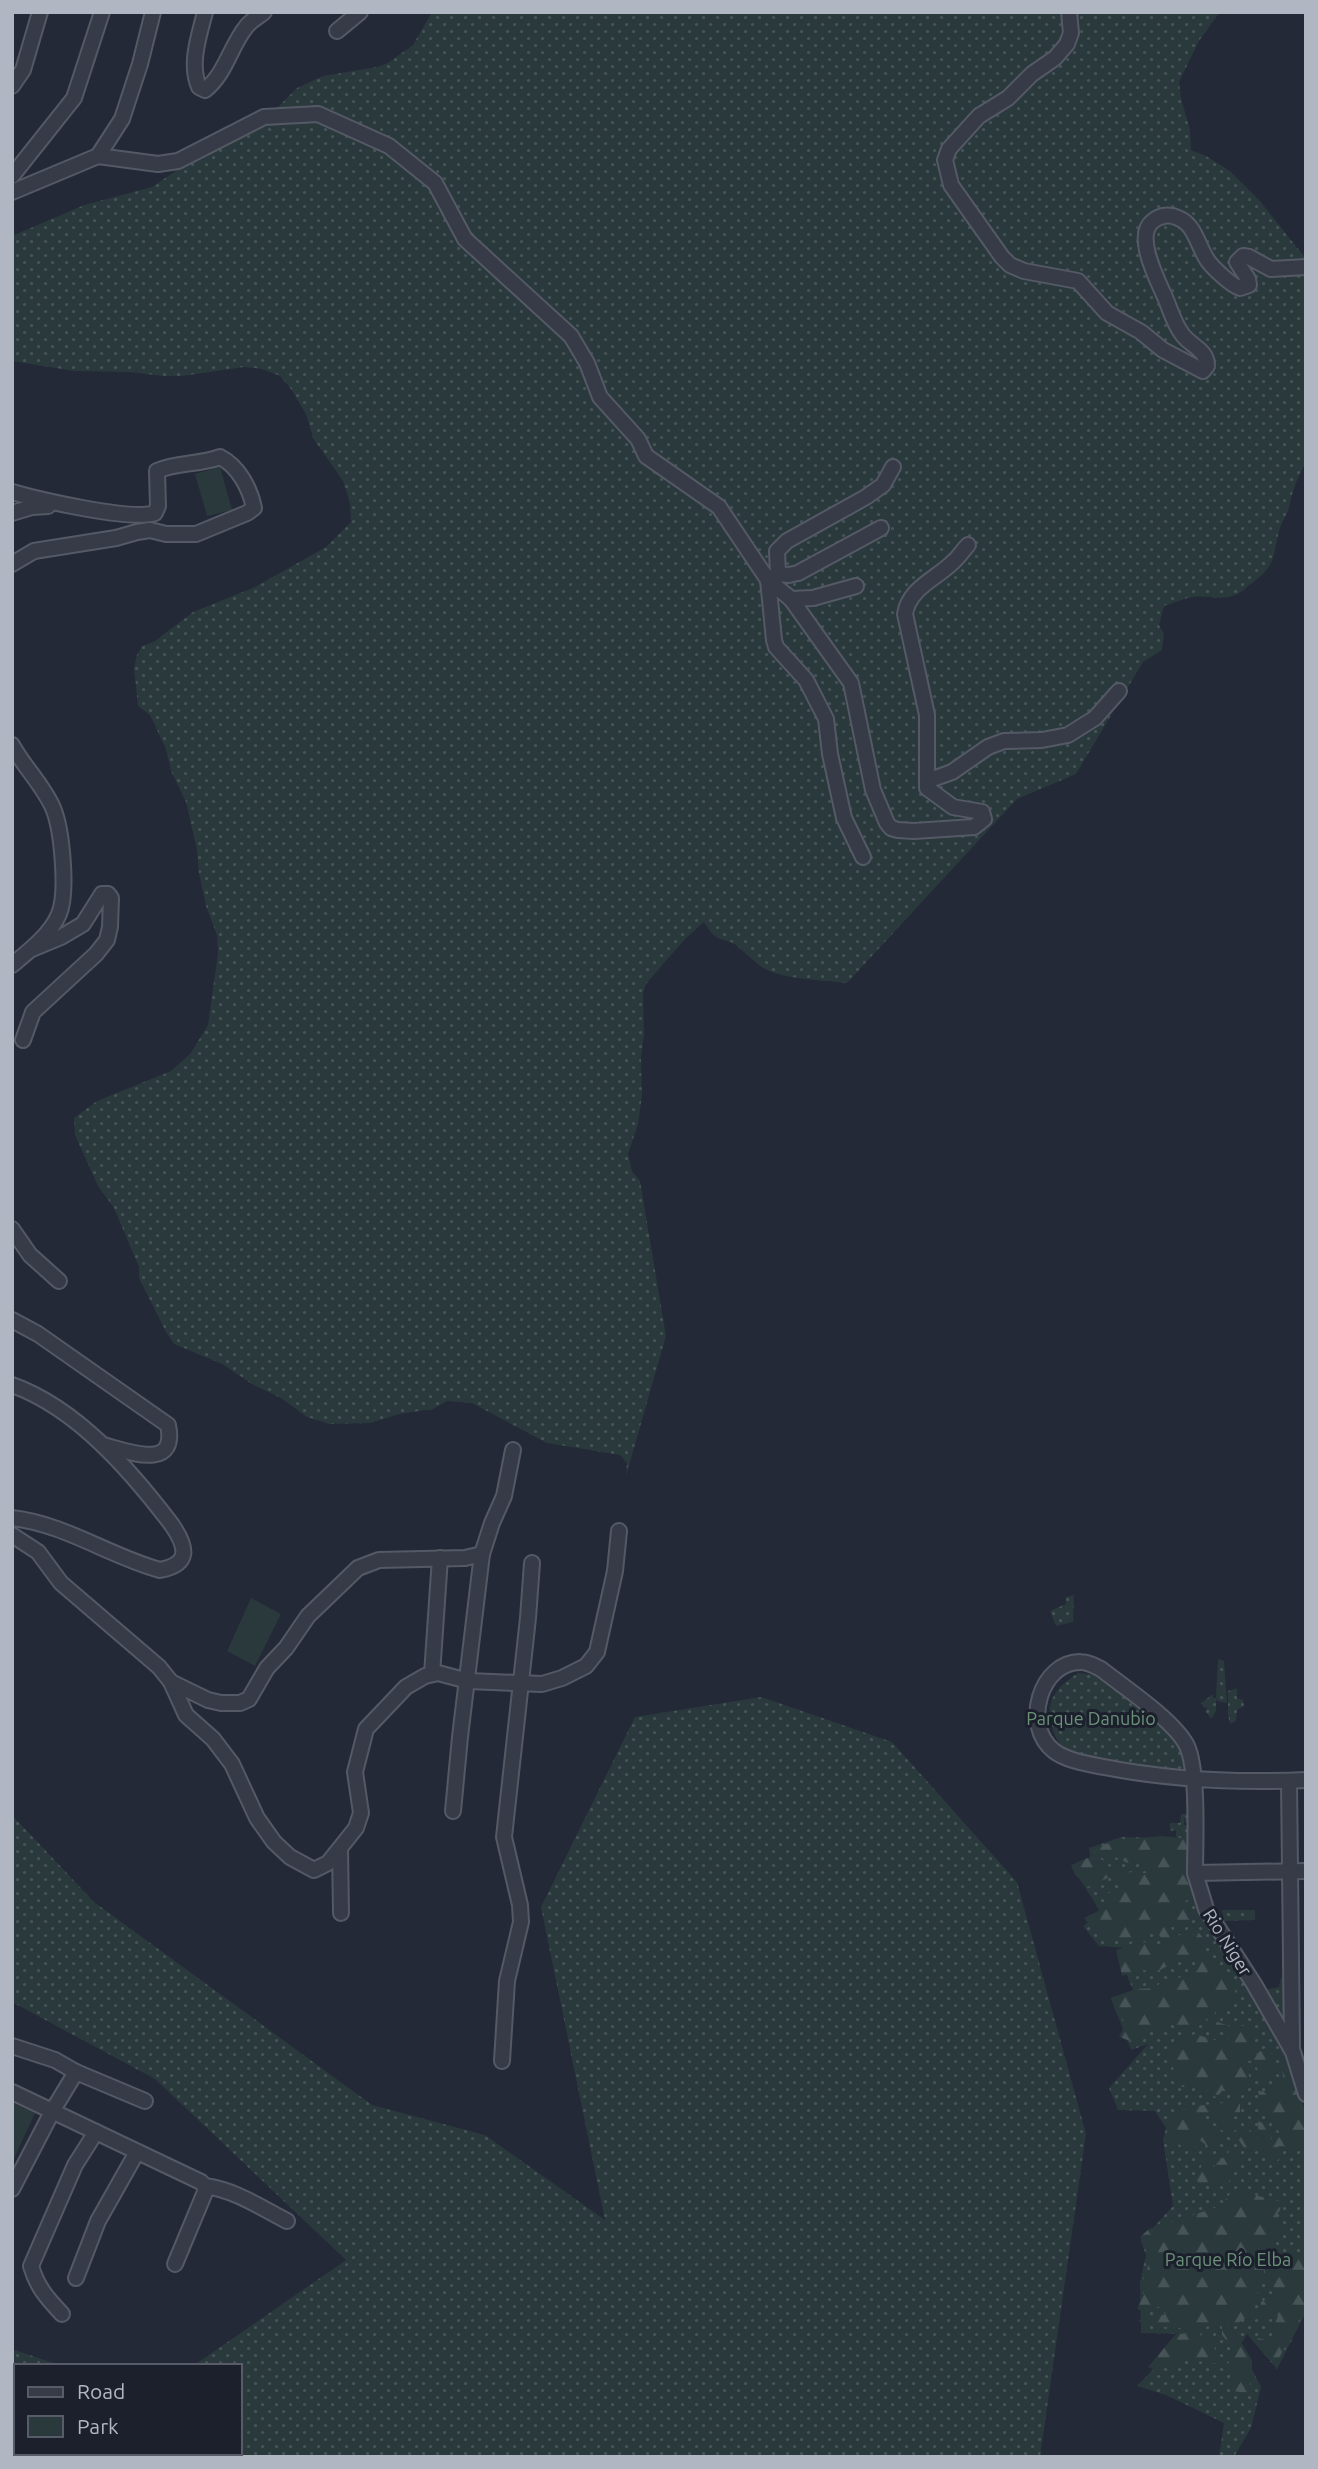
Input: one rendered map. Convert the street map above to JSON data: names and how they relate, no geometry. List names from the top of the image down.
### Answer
{
  "streets": {
    "street": ["Rio Niger"]
  },
  "parks": ["Parque Danubio", "Parque Río Elba"],
  "legend": ["Road", "Park"]
}
